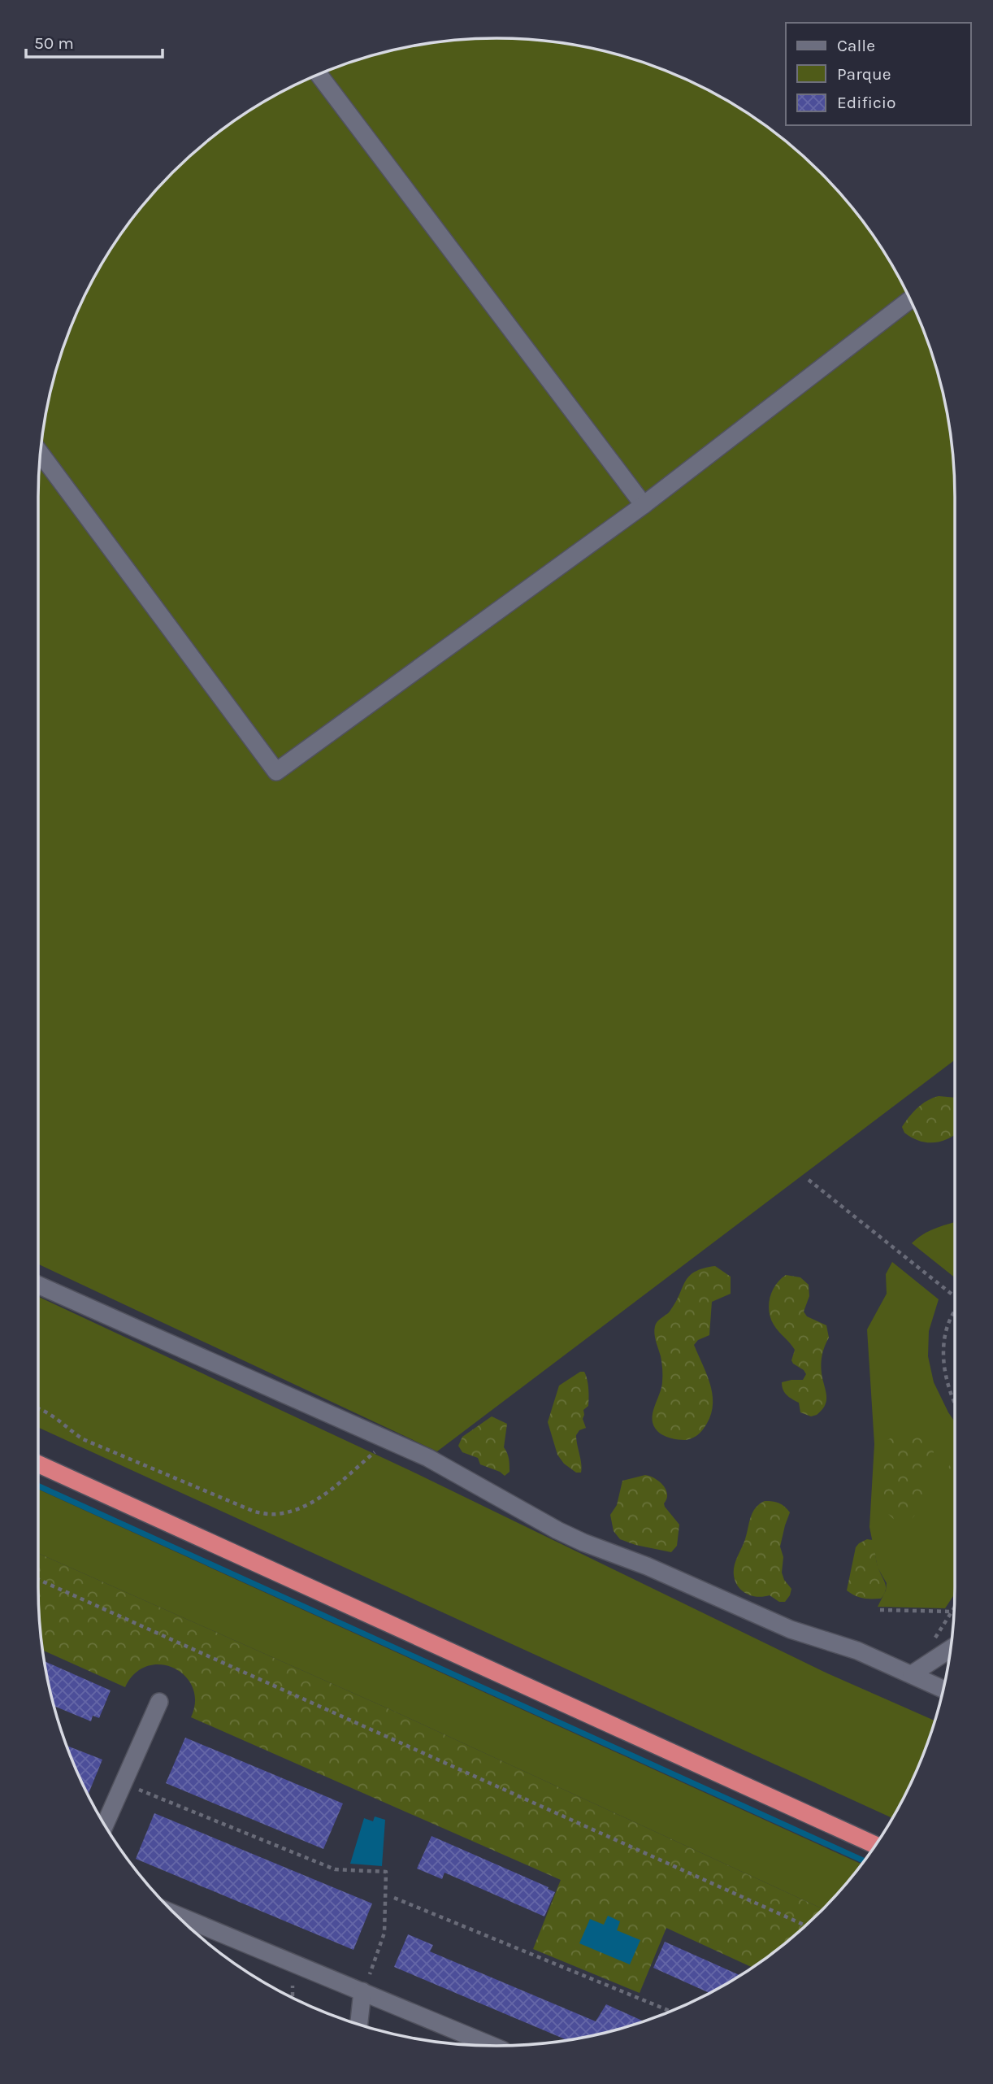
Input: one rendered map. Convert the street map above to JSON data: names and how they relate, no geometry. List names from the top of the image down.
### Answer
{
  "legend": ["Calle", "Parque", "Edificio"],
  "scale_bar": "50 m"
}
